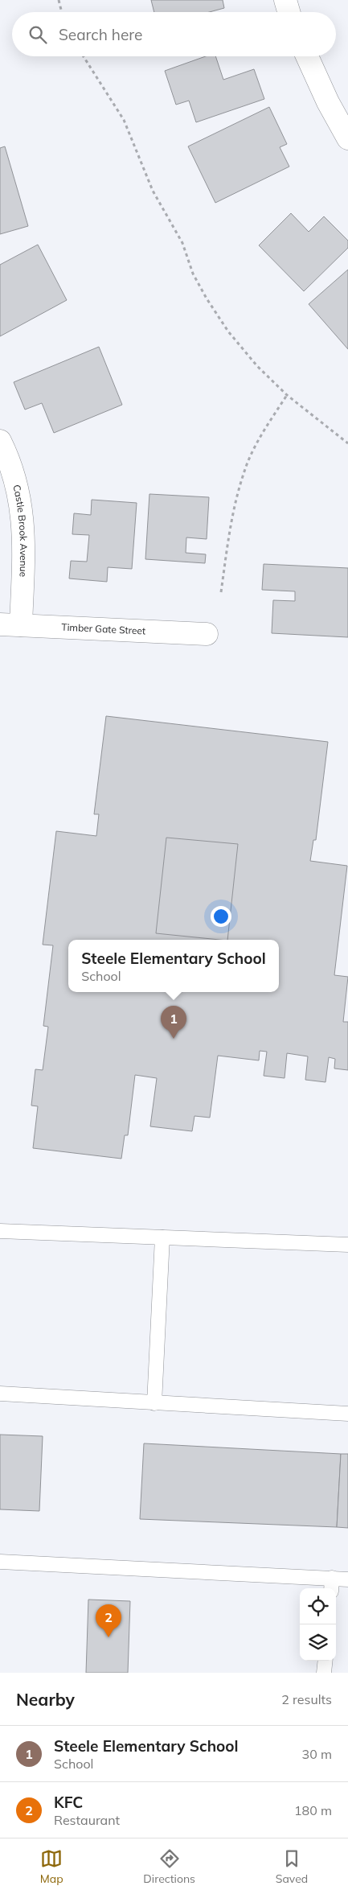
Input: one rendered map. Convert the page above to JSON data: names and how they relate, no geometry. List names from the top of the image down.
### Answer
{
  "streets": {
    "street": ["Castle Brook Avenue", "Timber Gate Street"]
  },
  "crossings": [
    ["Castle Brook Avenue", "Timber Gate Street"]
  ],
  "page": {
    "search": "Search here",
    "popup": ["Steele Elementary School", "School"],
    "pins": ["1", "2"],
    "heading": ["Nearby", "2 results"],
    "list": [
      {
        "mark": "1",
        "name": "Steele Elementary School",
        "note": "School",
        "value": "30 m"
      },
      {
        "mark": "2",
        "name": "KFC",
        "note": "Restaurant",
        "value": "180 m"
      }
    ],
    "nav": ["Map", "Directions", "Saved"]
  }
}
